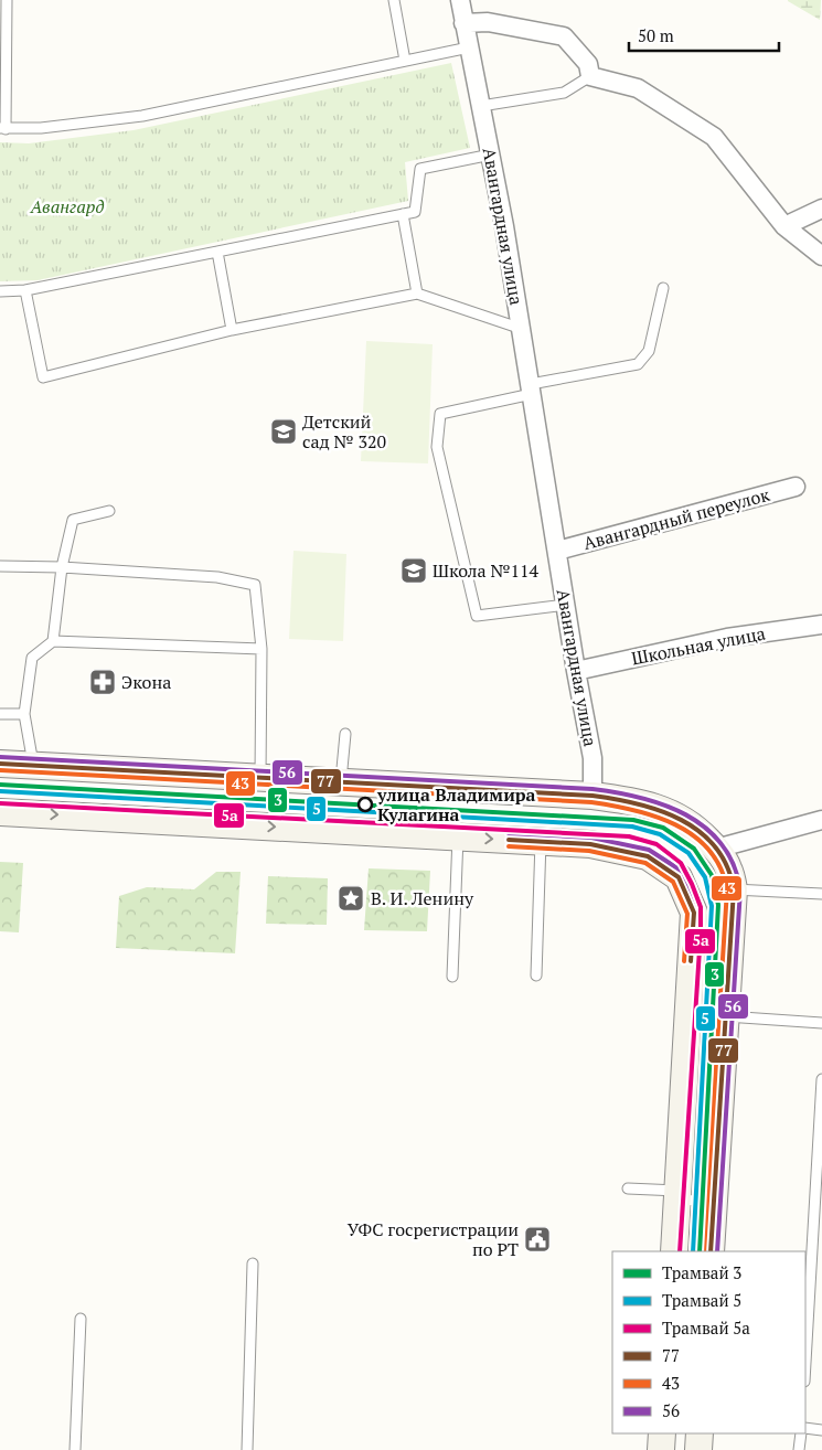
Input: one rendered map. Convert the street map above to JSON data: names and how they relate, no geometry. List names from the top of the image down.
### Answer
{
  "streets": {
    "street": ["Авангардная улица", "Авангардный переулок", "Школьная улица"]
  },
  "crossings": [
    ["Авангардная улица", "Авангардный переулок"],
    ["Авангардная улица", "Школьная улица"]
  ],
  "parks": ["Авангард"],
  "places": {
    "school or university": ["Детский сад № 320", "Школа №114"],
    "pharmacy": ["Экона"],
    "other": ["улица Владимира Кулагина"],
    "place": ["В. И. Ленину"],
    "public building": ["УФС госрегистрации по РТ"]
  },
  "lines": [
    "transit line 56",
    "transit line 77",
    "transit line 43",
    "tram line 3",
    "tram line 5",
    "tram line 5а"
  ],
  "legend": [
    "Трамвай 3",
    "Трамвай 5",
    "Трамвай 5а",
    "77",
    "43",
    "56"
  ],
  "scale_bar": "50 m"
}
